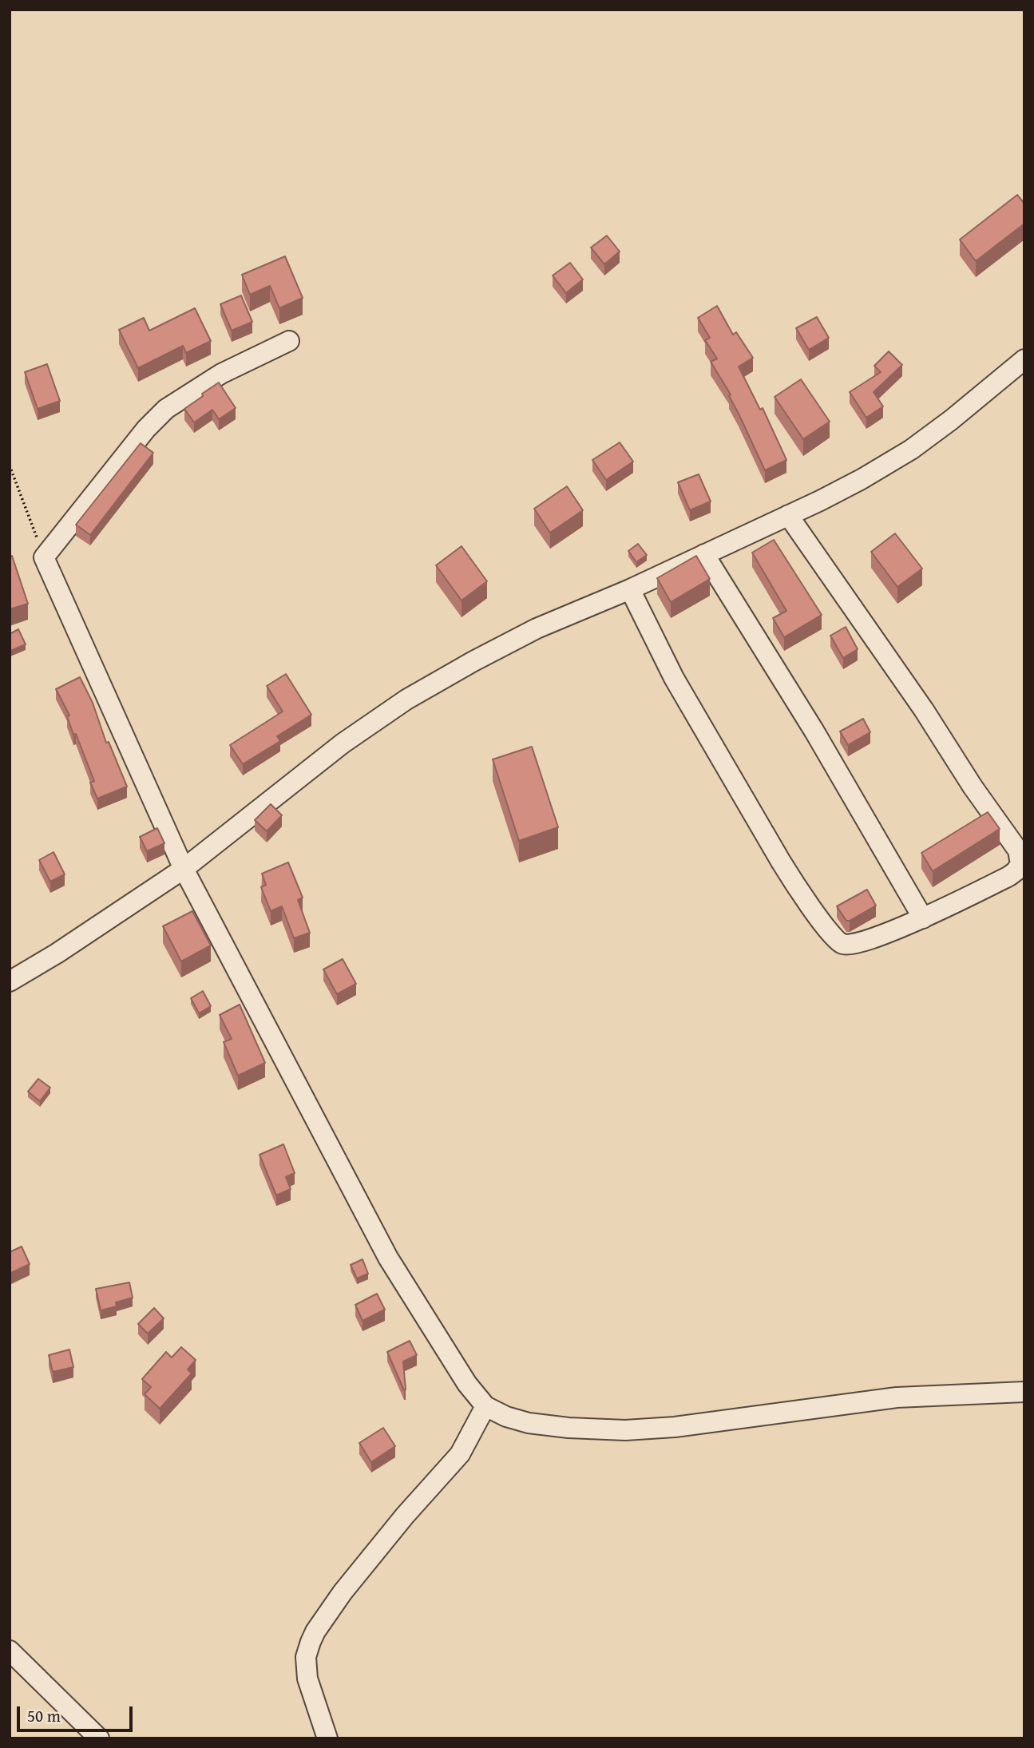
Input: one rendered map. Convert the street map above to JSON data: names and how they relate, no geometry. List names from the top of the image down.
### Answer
{
  "scale_bar": "50 m"
}
